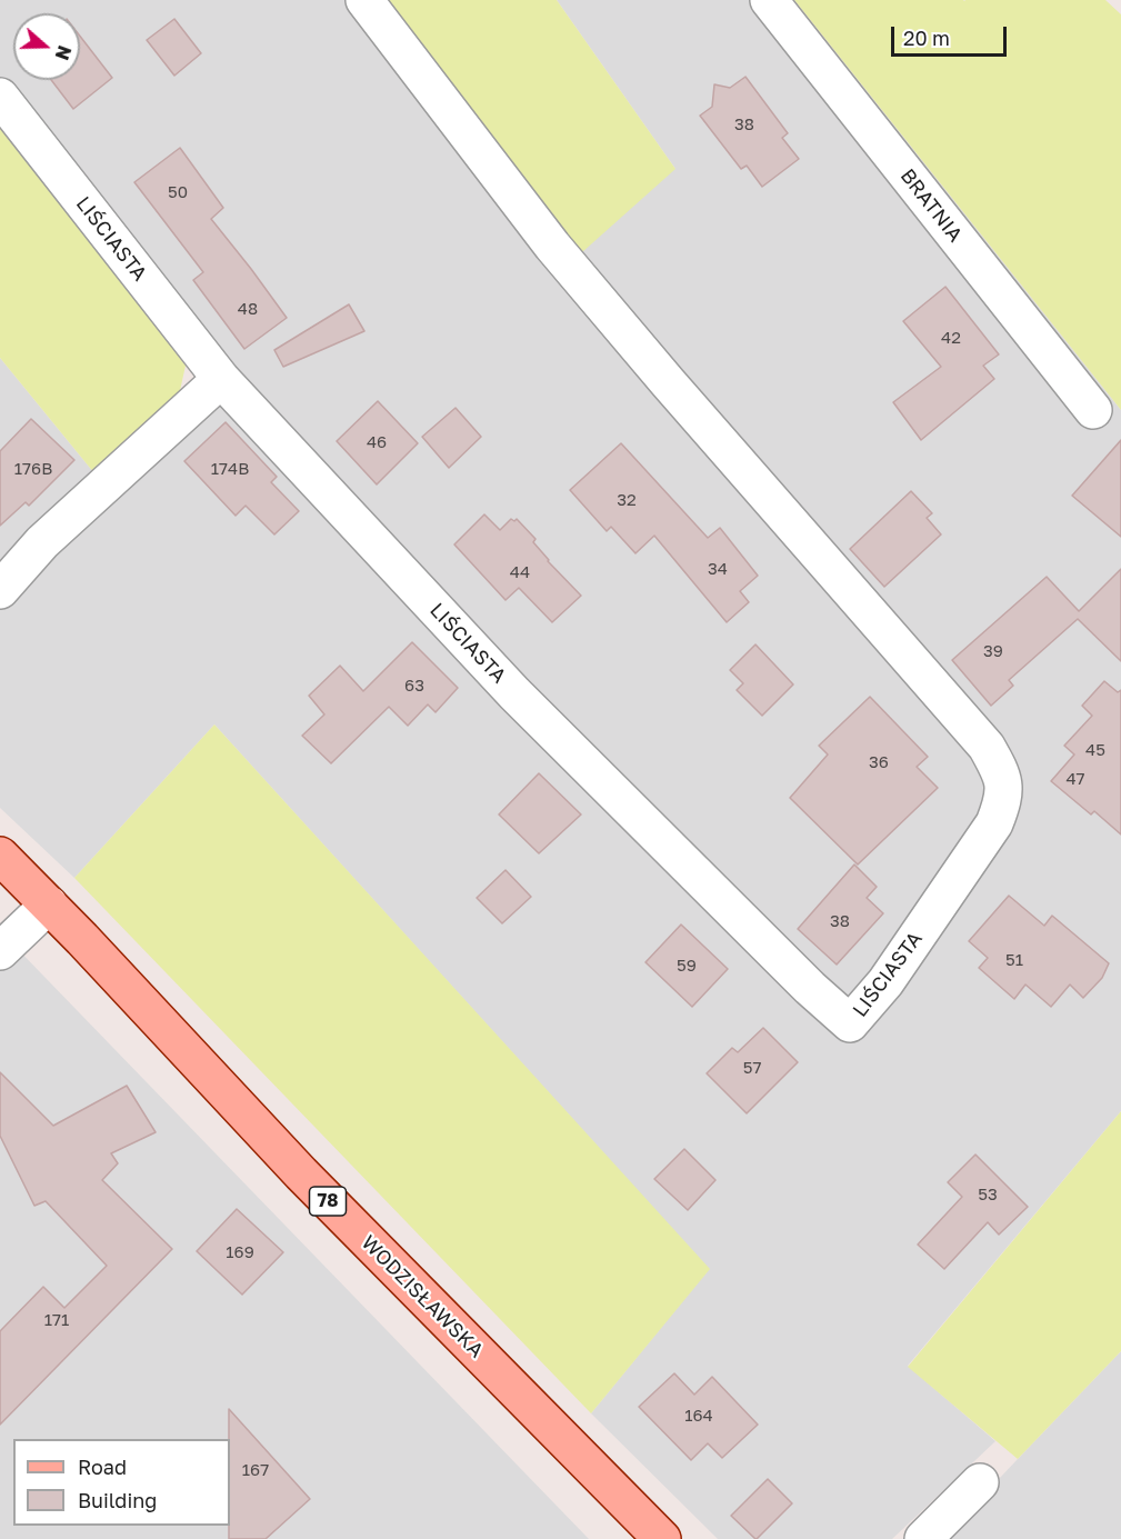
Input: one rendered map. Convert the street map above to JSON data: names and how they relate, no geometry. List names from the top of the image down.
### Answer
{
  "streets": {
    "main road": ["78", "WODZISŁAWSKA"],
    "street": ["BRATNIA", "LIŚCIASTA"]
  },
  "house_numbers": [
    "38",
    "50",
    "48",
    "42",
    "46",
    "176B",
    "174B",
    "32",
    "34",
    "44",
    "39",
    "63",
    "45",
    "36",
    "47",
    "38",
    "51",
    "59",
    "57",
    "53",
    "169",
    "171",
    "164",
    "167"
  ],
  "legend": ["Road", "Building"],
  "scale_bar": "20 m",
  "north": "right"
}
